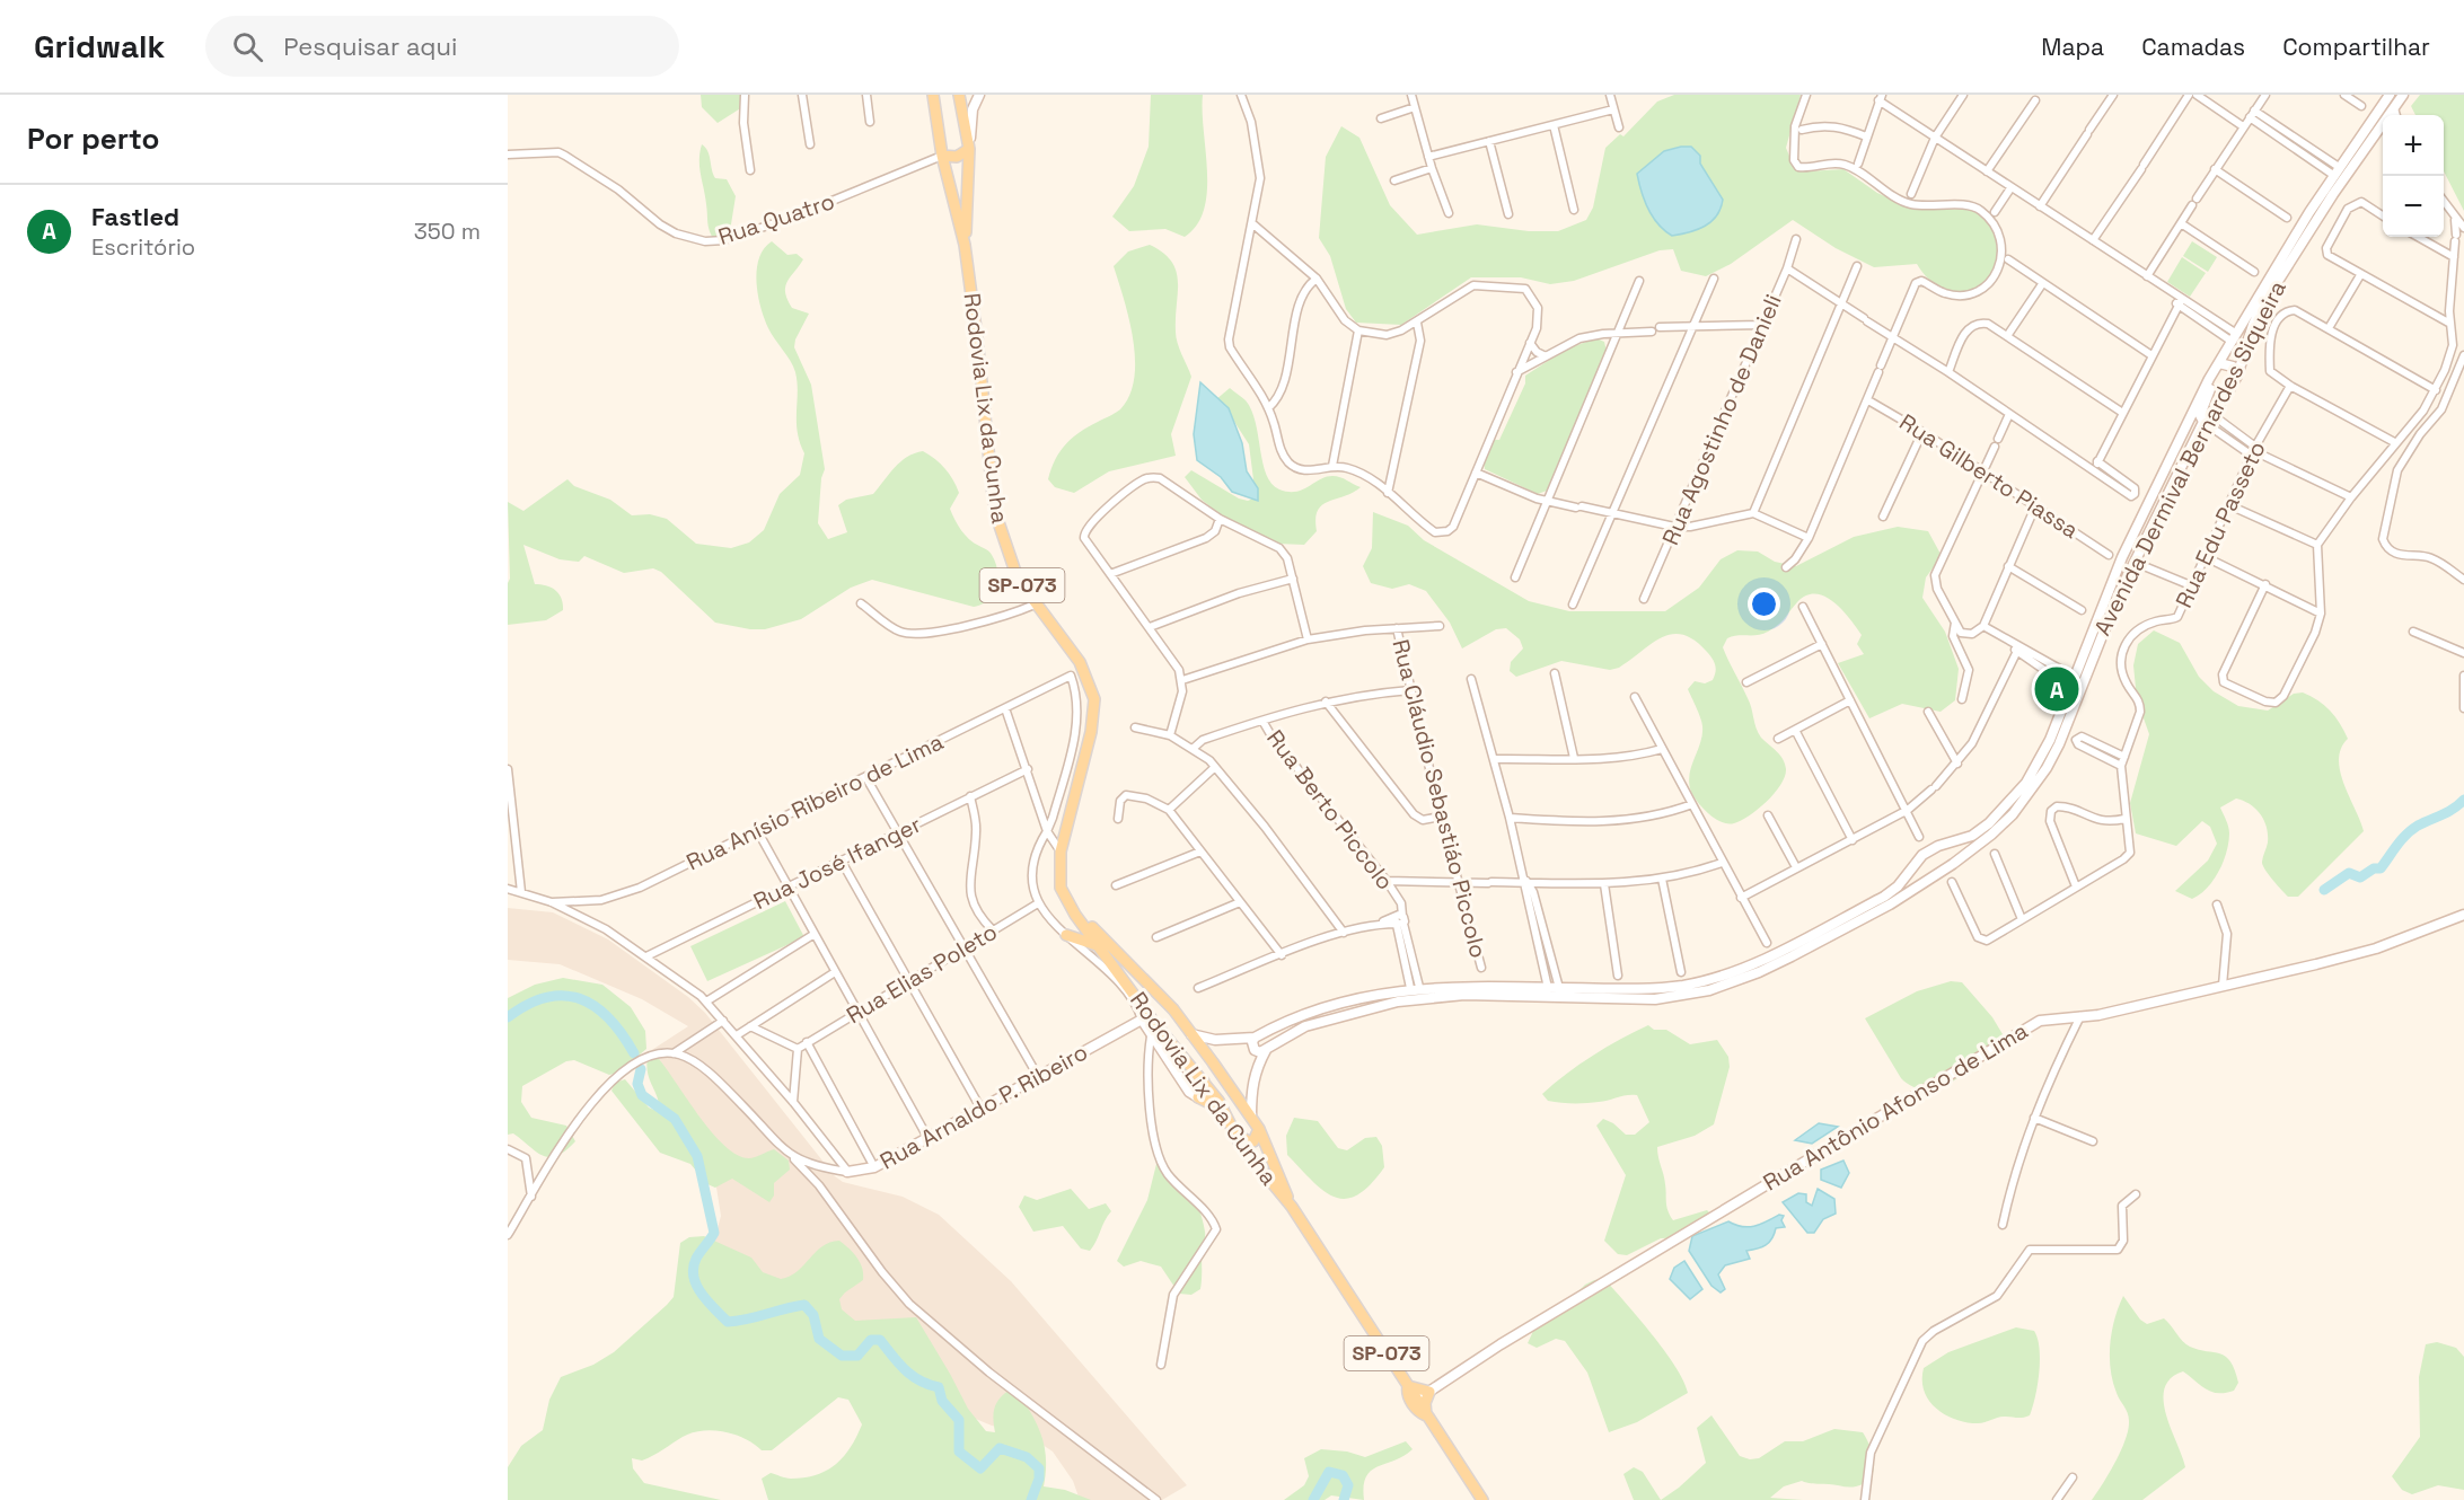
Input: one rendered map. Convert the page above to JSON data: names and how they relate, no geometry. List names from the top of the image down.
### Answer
{
  "streets": {
    "main road": [
      "Rodovia Lix da Cunha",
      "Avenida Dermival Bernardes Siqueira",
      "SP-073",
      "Rua Arnaldo P. Ribeiro",
      "Rua Antônio Afonso de Lima"
    ],
    "street": [
      "Rua Quatro",
      "Rua Agostinho de Danieli",
      "Rua Gilberto Piassa",
      "Rua Edu Passeto",
      "Rua Cláudio Sebastiáo Piccolo",
      "Rua Anísio Ribeiro de Lima",
      "Rua Berto Piccolo",
      "Rua José Ifanger",
      "Rua Elias Poleto"
    ]
  },
  "crossings": [
    ["Rua Quatro", "Rodovia Lix da Cunha"],
    ["Rodovia Lix da Cunha", "Avenida Dermival Bernardes Siqueira"],
    ["Rodovia Lix da Cunha", "Rua Antônio Afonso de Lima"]
  ],
  "page": {
    "header": "Gridwalk",
    "search": "Pesquisar aqui",
    "nav": ["Mapa", "Camadas", "Compartilhar"],
    "heading": "Por perto",
    "map_buttons": ["+", "−"],
    "list": [
      {
        "mark": "A",
        "name": "Fastled",
        "note": "Escritório",
        "value": "350 m"
      }
    ],
    "pins": "A"
  }
}
